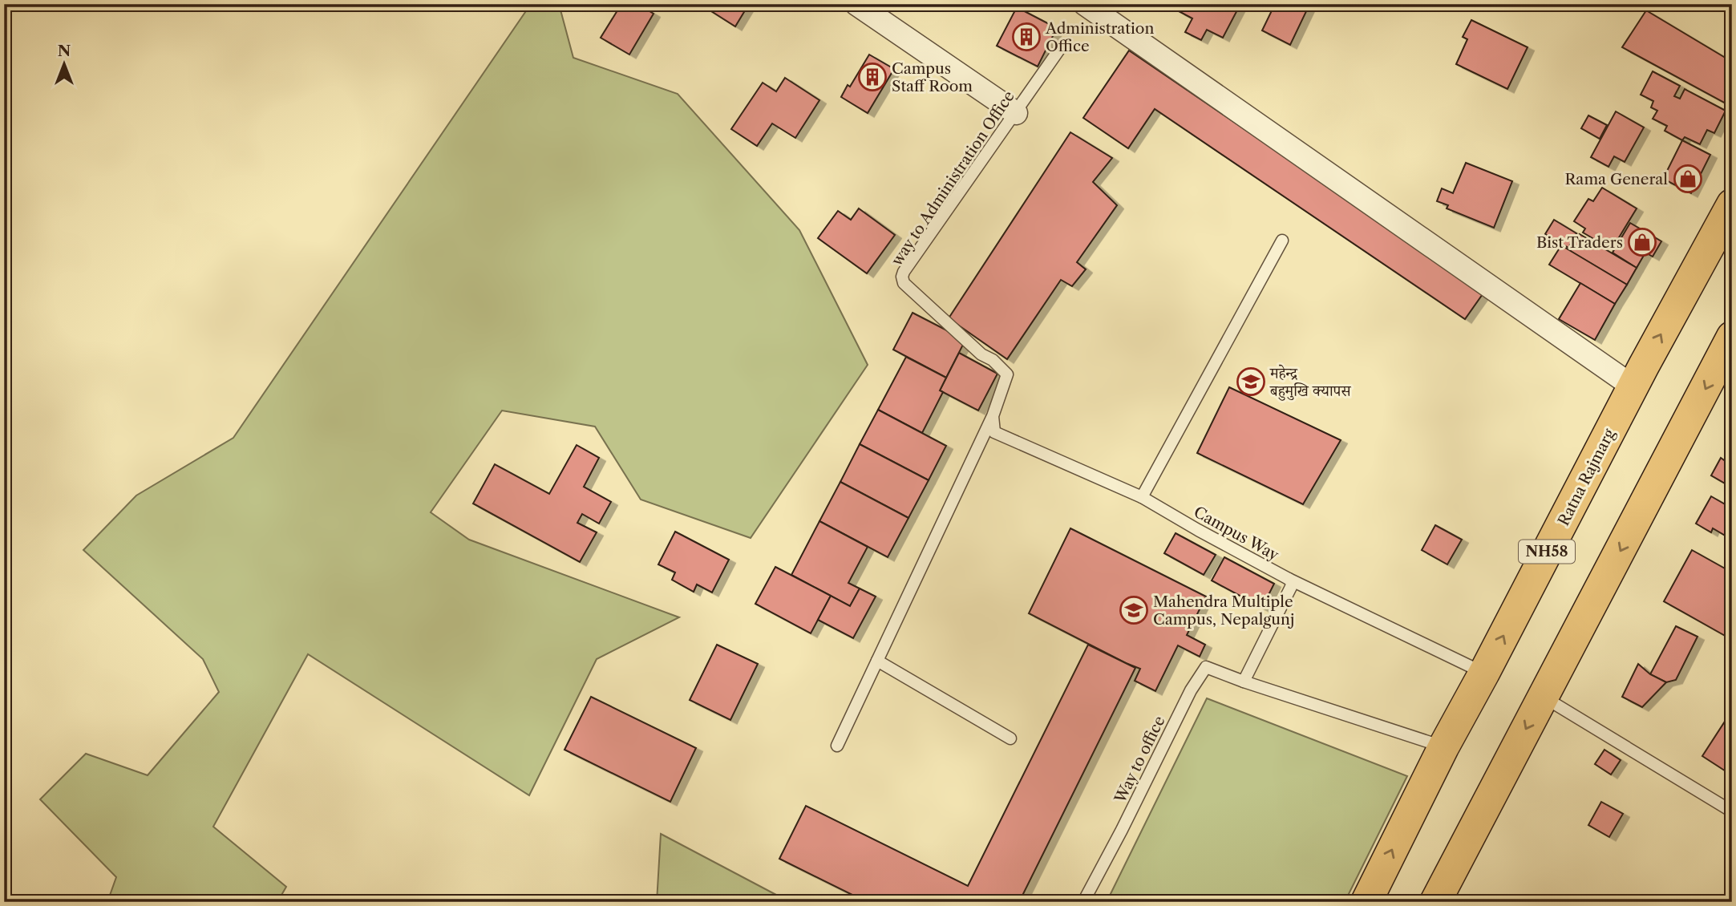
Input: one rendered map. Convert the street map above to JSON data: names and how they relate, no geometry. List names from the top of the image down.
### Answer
{
  "streets": {
    "highway": ["Ratna Rajmarg", "NH58"],
    "lane": ["way to Administration Office", "Campus Way", "Way to office"]
  },
  "crossings": [
    ["Campus Way", "Way to office"]
  ],
  "places": {
    "building": ["Administration Office", "Campus Staff Room"],
    "shop": ["Rama General", "Bist Traders"],
    "school or university": ["महेन्द्र बहुमुखि क्यापस", "Mahendra Multiple Campus, Nepalgunj"]
  },
  "north": "top"
}
